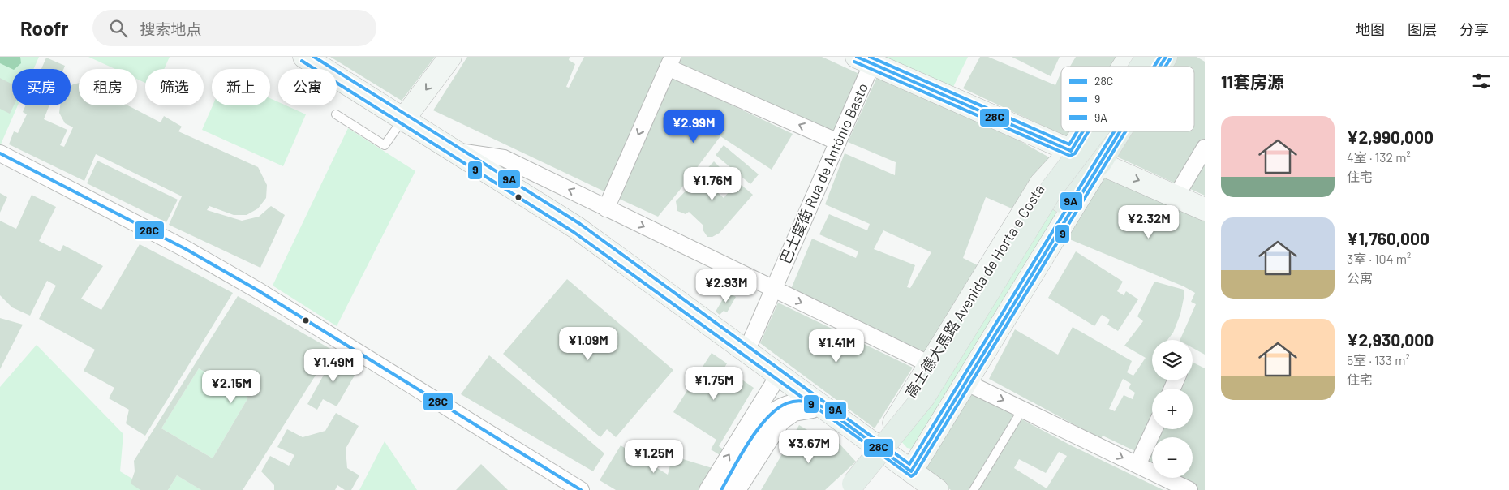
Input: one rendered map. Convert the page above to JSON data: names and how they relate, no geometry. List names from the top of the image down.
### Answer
{
  "streets": {
    "main road": ["高士德大馬路 Avenida de Horta e Costa"],
    "street": ["巴士度街 Rua de António Basto"]
  },
  "lines": ["transit line 28C", "transit line 9A", "transit line 9"],
  "legend": ["28C", "9", "9A"],
  "page": {
    "header": "Roofr",
    "search": "搜索地点",
    "nav": ["地图", "图层", "分享"],
    "heading": "11套房源",
    "chip": [
      "买房",
      "租房",
      "筛选",
      "新上",
      "公寓"
    ],
    "list": [
      {
        "name": "¥2,990,000",
        "note": "4室 · 132 m² · 住宅"
      },
      {
        "name": "¥1,760,000",
        "note": "3室 · 104 m² · 公寓"
      },
      {
        "name": "¥2,930,000",
        "note": "5室 · 133 m² · 住宅"
      }
    ],
    "price": [
      "¥2.99M",
      "¥1.76M",
      "¥2.32M",
      "¥2.93M",
      "¥1.09M",
      "¥1.41M",
      "¥1.49M",
      "¥1.75M",
      "¥2.15M",
      "¥3.67M",
      "¥1.25M"
    ],
    "map_buttons": ["+", "−"]
  }
}
